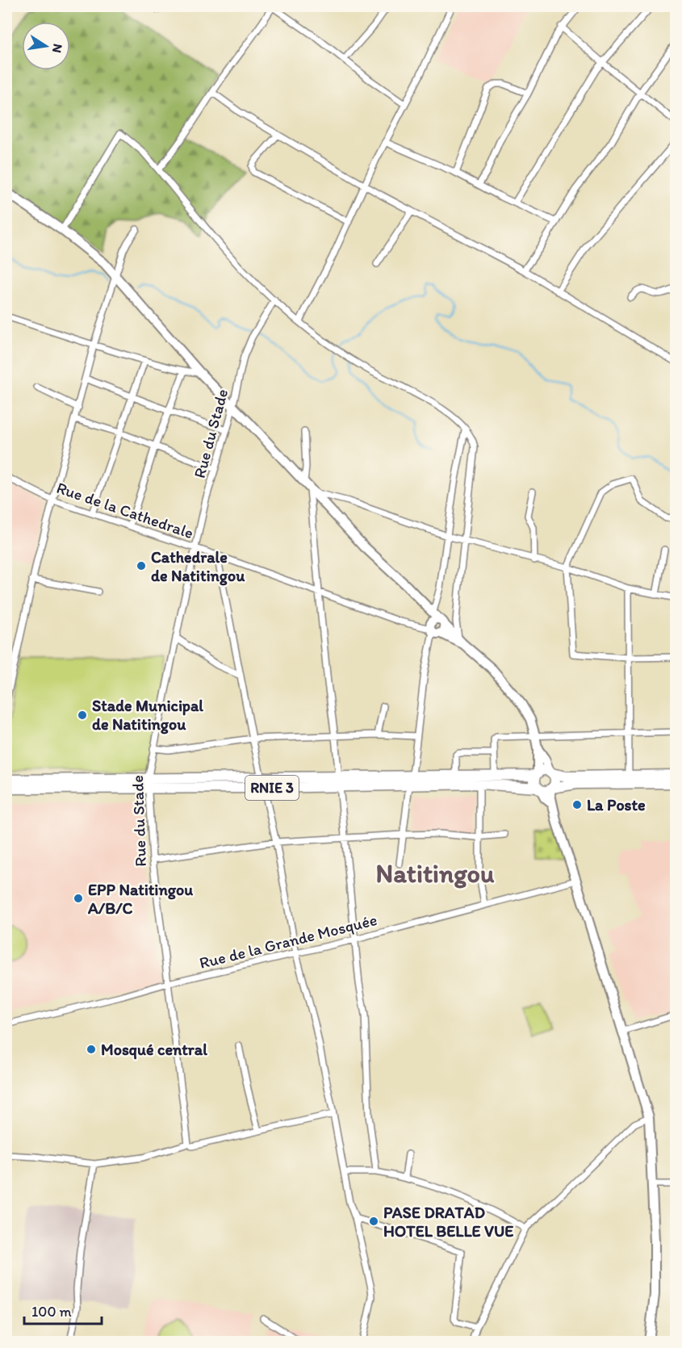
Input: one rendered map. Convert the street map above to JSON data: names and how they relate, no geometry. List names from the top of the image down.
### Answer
{
  "streets": {
    "highway": ["RNIE 3"],
    "street": ["Rue du Stade", "Rue de la Cathedrale", "Rue de la Grande Mosquée"]
  },
  "crossings": [
    ["Rue du Stade", "Rue de la Cathedrale"],
    ["Rue du Stade", "RNIE 3"],
    ["Rue du Stade", "Rue de la Grande Mosquée"]
  ],
  "districts": ["Natitingou"],
  "places": [
    "Cathedrale de Natitingou",
    "Stade Municipal de Natitingou",
    "La Poste",
    "EPP Natitingou A/B/C",
    "Mosqué central",
    "PASE DRATAD HOTEL BELLE VUE"
  ],
  "scale_bar": "100 m",
  "north": "right"
}
